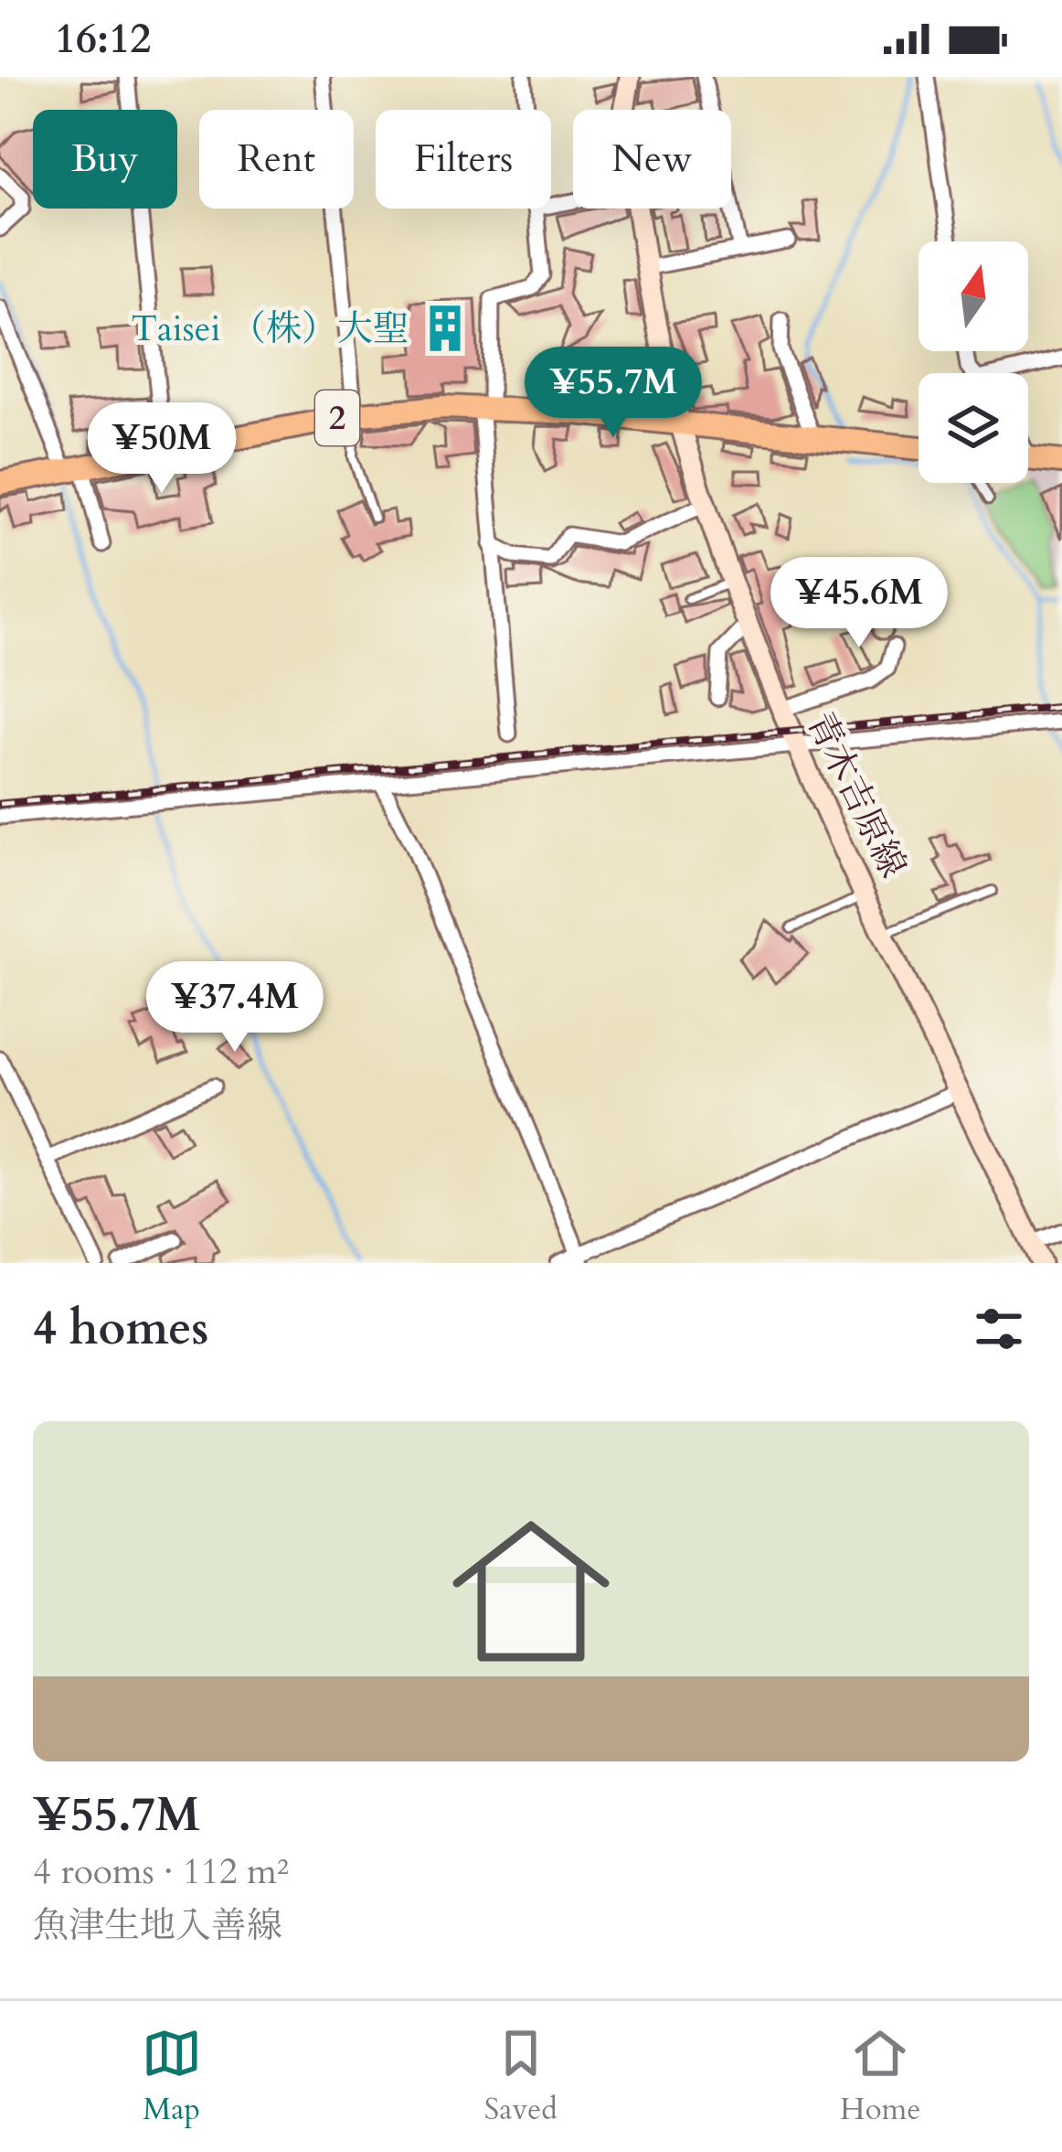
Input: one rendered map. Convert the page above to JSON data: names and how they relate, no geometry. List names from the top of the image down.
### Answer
{
  "streets": {
    "main road": ["2", "青木吉原線"]
  },
  "crossings": [
    ["2", "青木吉原線"]
  ],
  "places": {
    "building": ["Taisei （株）大聖"]
  },
  "north": "top",
  "page": {
    "status": "16:12",
    "chip": [
      "Buy",
      "Rent",
      "Filters",
      "New"
    ],
    "price": [
      "¥55.7M",
      "¥50M",
      "¥45.6M",
      "¥37.4M"
    ],
    "heading": "4 homes",
    "list": [
      {
        "name": "¥55.7M",
        "note": "4 rooms · 112 m² · 魚津生地入善線"
      }
    ],
    "tabs": ["Map", "Saved", "Home"]
  }
}
